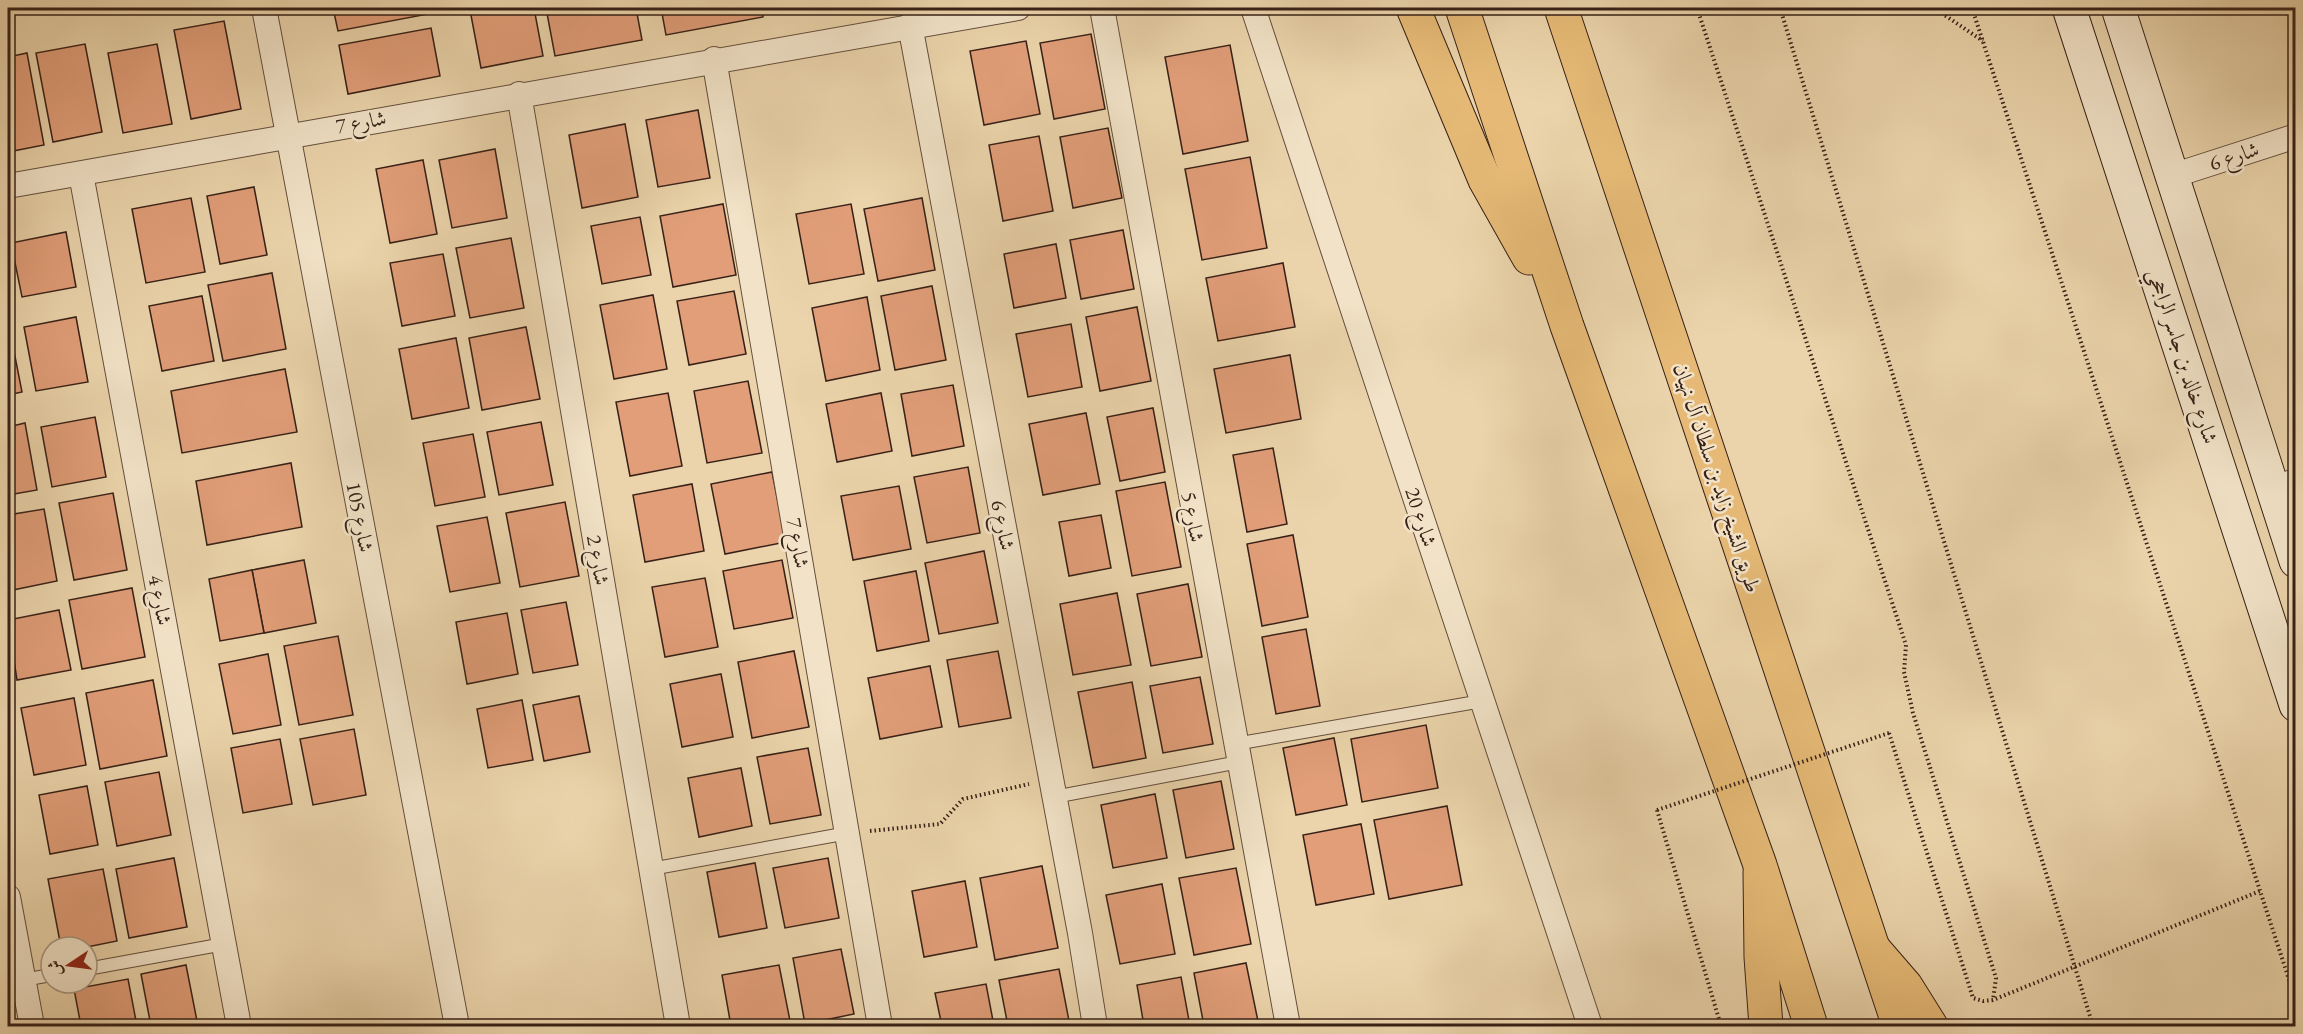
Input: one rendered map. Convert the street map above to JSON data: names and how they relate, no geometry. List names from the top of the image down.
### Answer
{
  "streets": {
    "main road": ["طريق الشيخ زايد بن سلطان آل نهيان"],
    "street": [
      "شارع 7",
      "شارع 6",
      "شارع خالد بن جاسر الراجحي",
      "شارع 105",
      "شارع 5",
      "شارع 20",
      "شارع 2",
      "شارع 4"
    ]
  },
  "crossings": [
    ["شارع 7", "شارع 6"],
    ["شارع 7", "شارع 105"],
    ["شارع 7", "شارع 2"],
    ["شارع 7", "شارع 4"],
    ["شارع 6", "شارع خالد بن جاسر الراجحي"]
  ],
  "north": "left"
}
